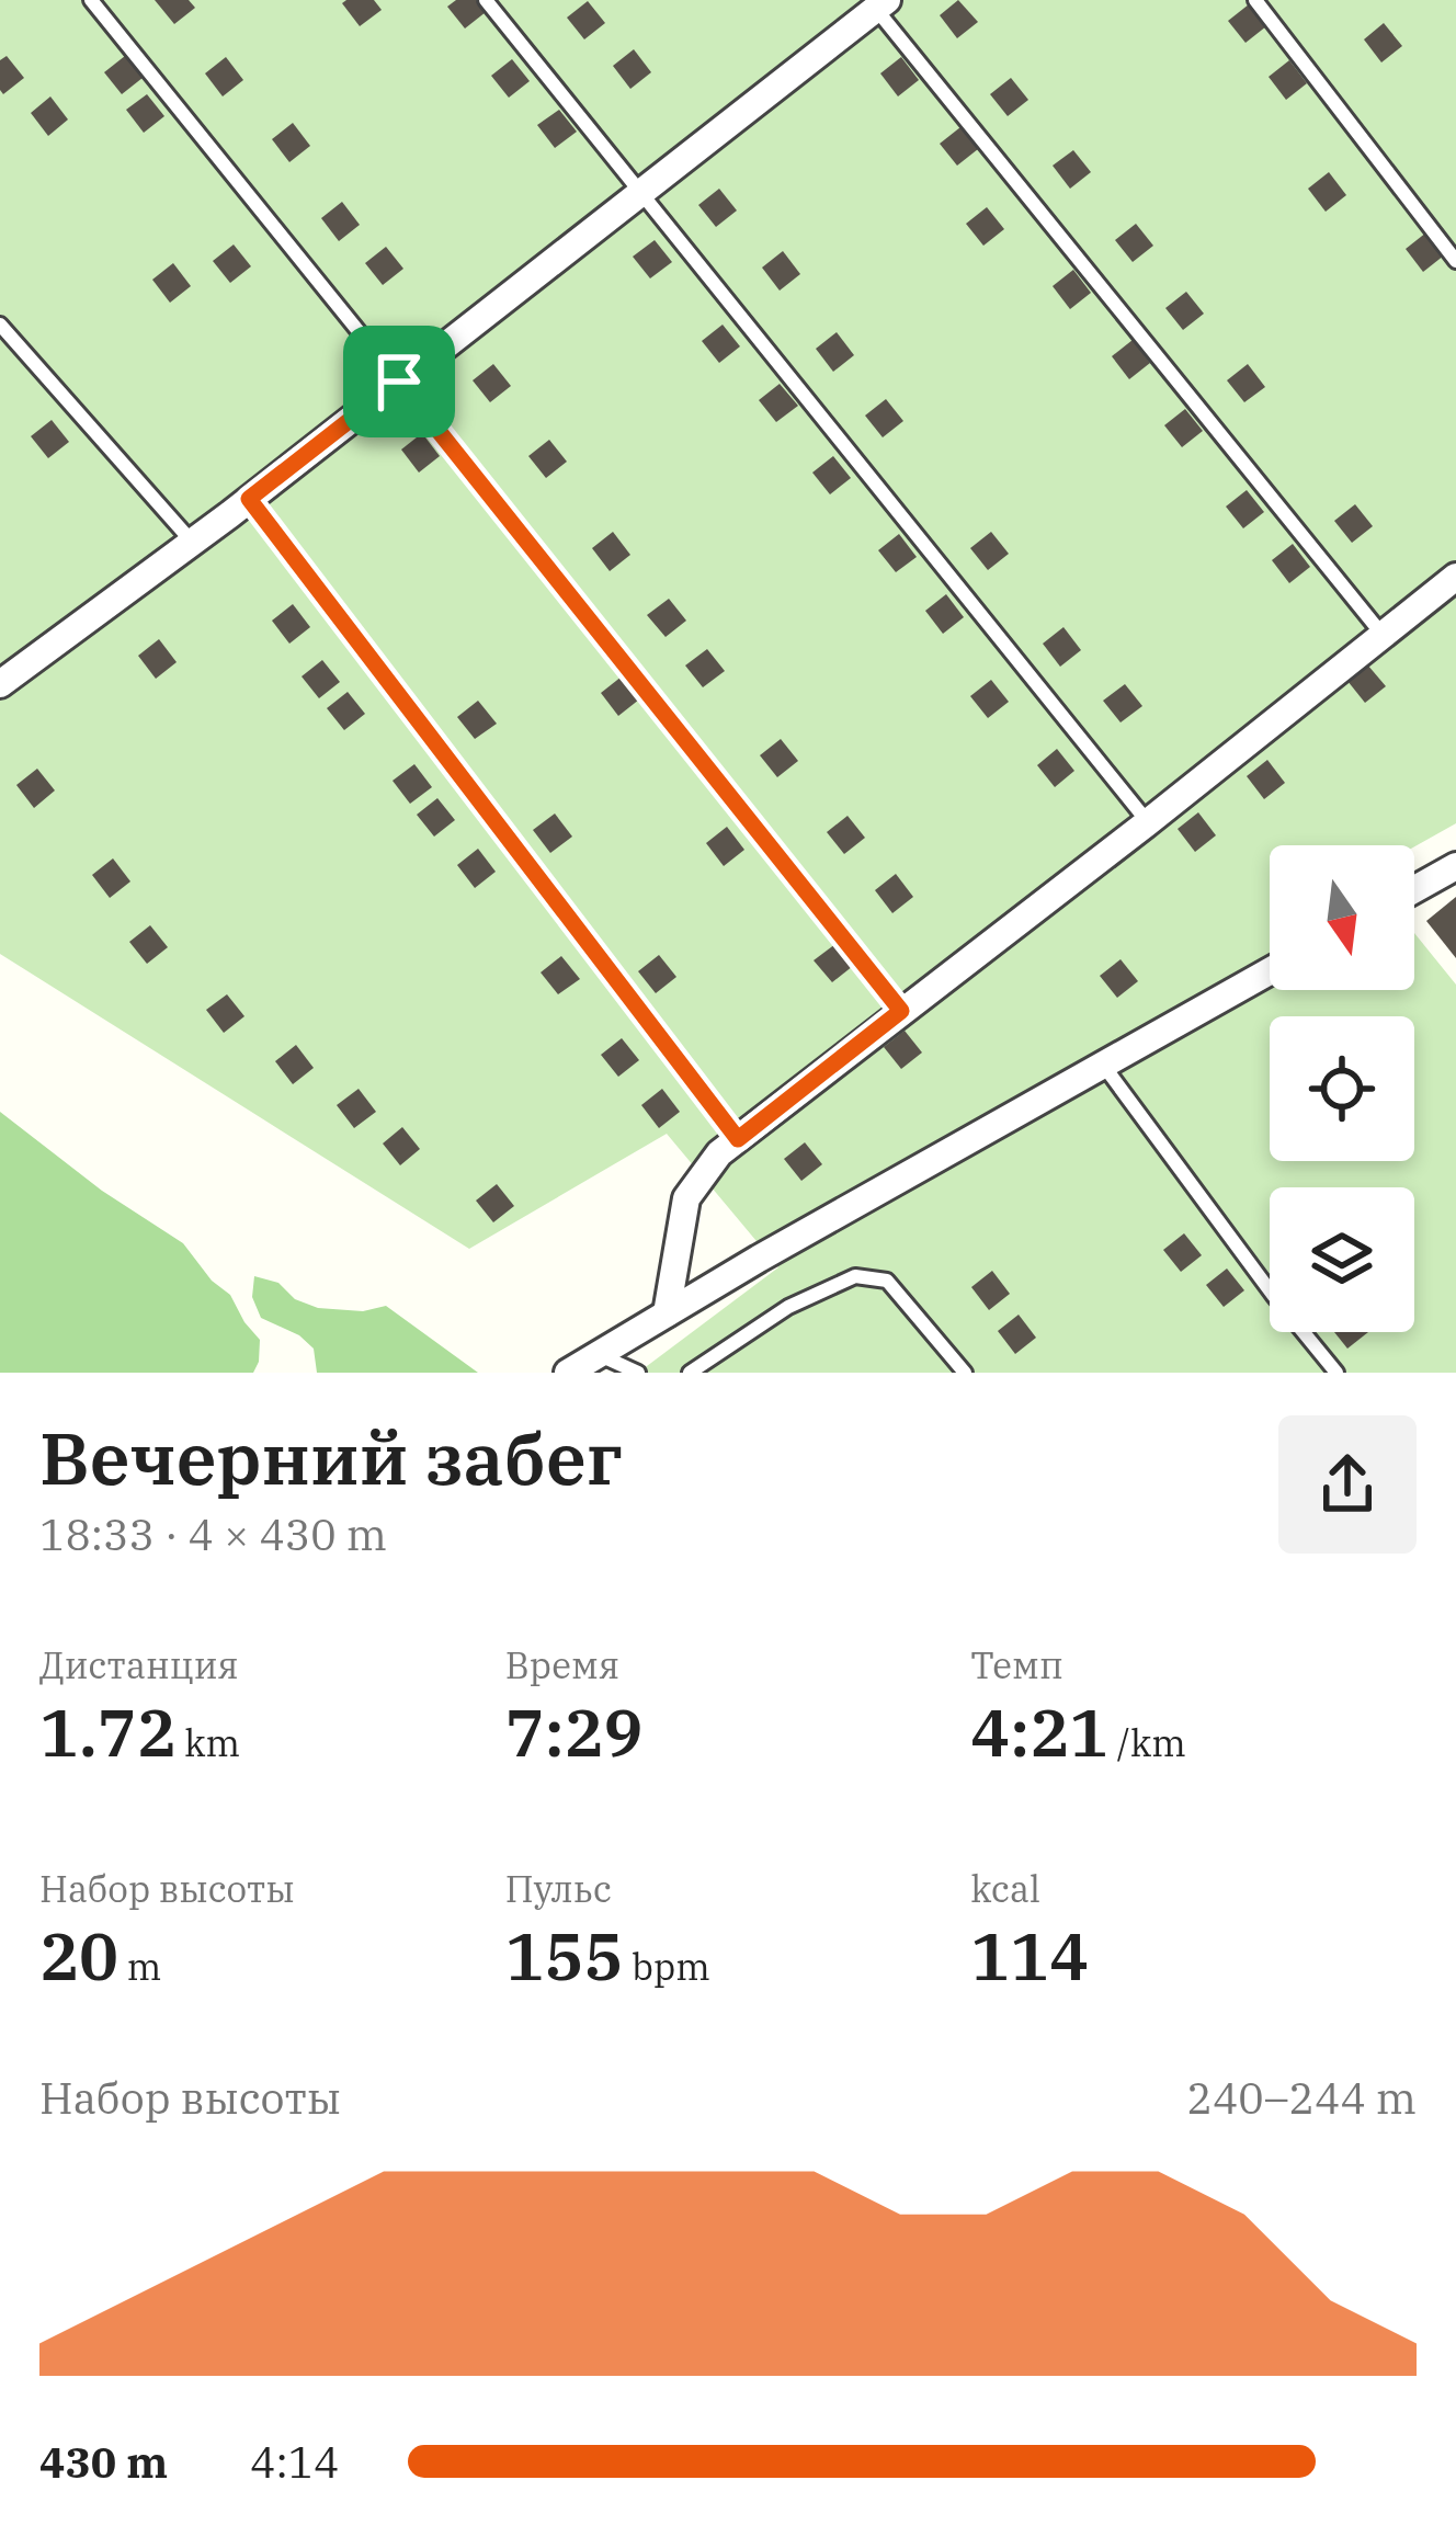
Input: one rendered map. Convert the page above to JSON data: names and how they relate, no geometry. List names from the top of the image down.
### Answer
{
  "north": "bottom",
  "page": {
    "heading": ["Вечерний забег", "18:33 · 4 × 430 m"],
    "stats": [
      ["Дистанция", "1.72 km"],
      ["Время", "7:29"],
      ["Темп", "4:21 /km"],
      ["Набор высоты", "20 m"],
      ["Пульс", "155 bpm"],
      ["kcal", "114"]
    ],
    "chart": ["Набор высоты", "240–244 m"],
    "list": [
      {
        "name": "430 m",
        "note": "4:14"
      }
    ]
  }
}
